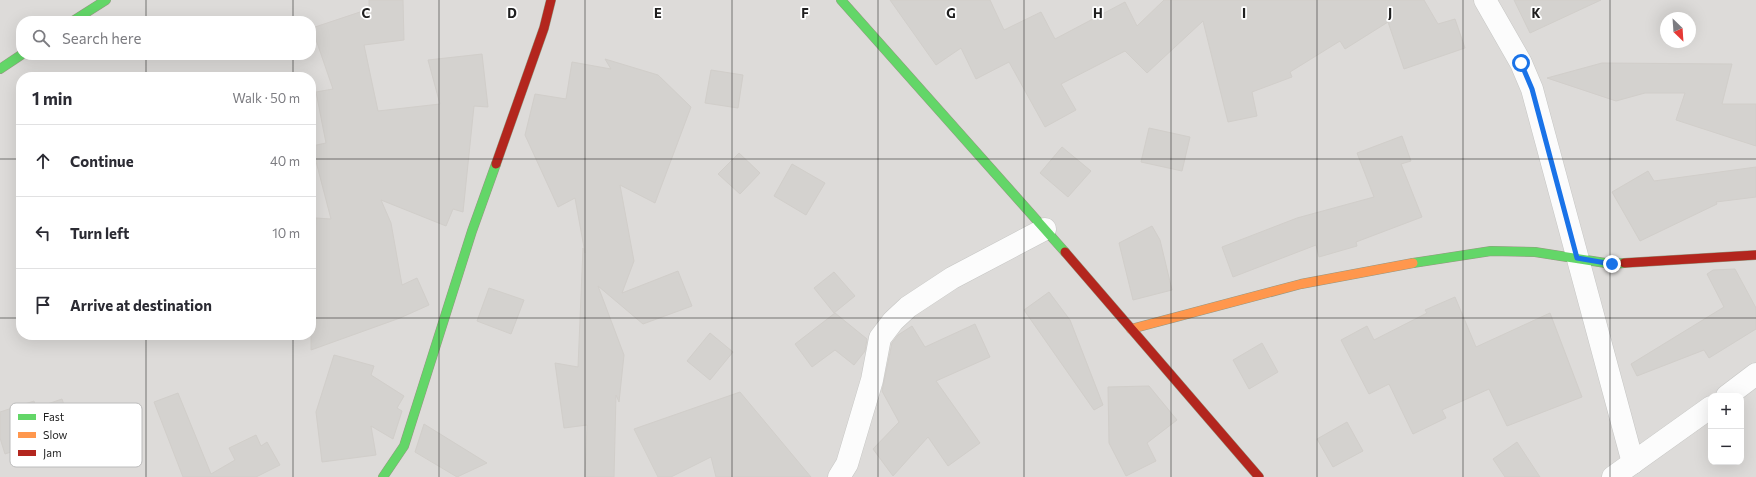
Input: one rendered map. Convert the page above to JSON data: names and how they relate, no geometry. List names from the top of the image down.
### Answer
{
  "legend": ["Fast", "Slow", "Jam"],
  "north": "bottom right",
  "page": {
    "search": "Search here",
    "heading": ["1 min", "Walk · 50 m"],
    "list": [
      ["Continue", "40 m"],
      ["Turn left", "10 m"],
      "Arrive at destination"
    ],
    "map_buttons": ["+", "−"]
  },
  "grid": {
    "columns": [
      "C",
      "D",
      "E",
      "F",
      "G",
      "H",
      "I",
      "J",
      "K"
    ]
  }
}
